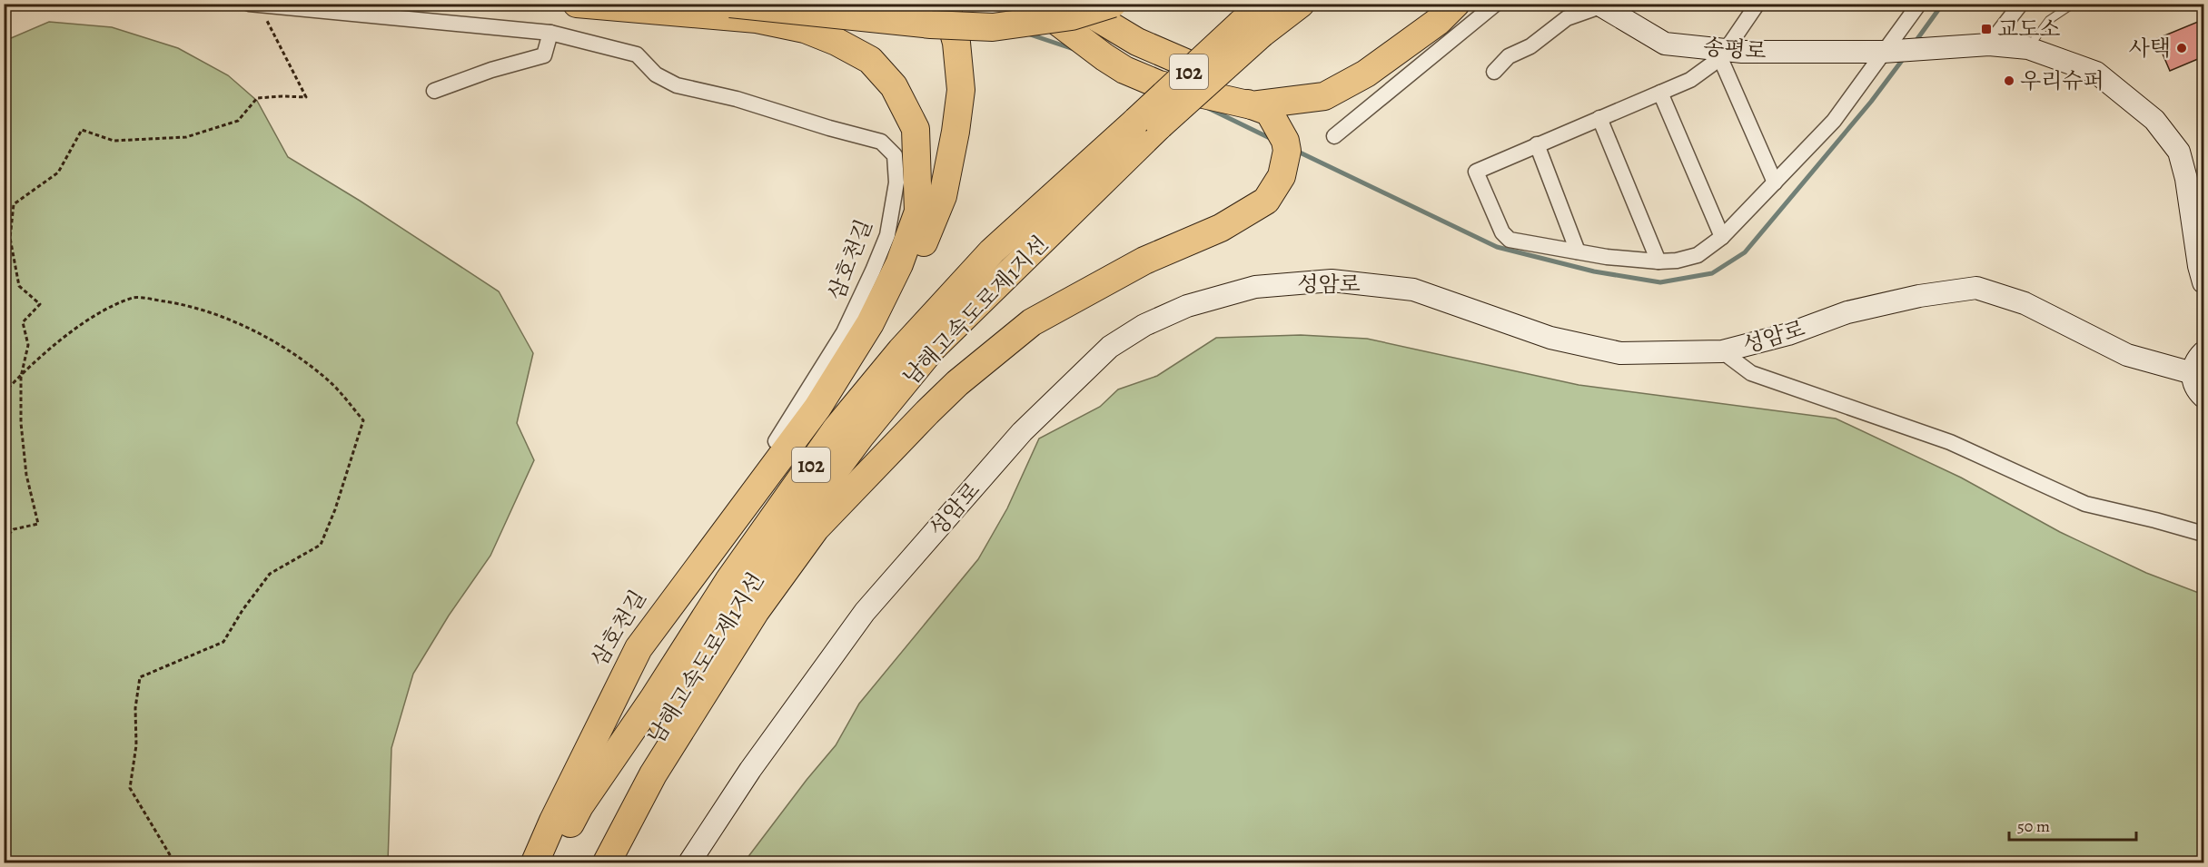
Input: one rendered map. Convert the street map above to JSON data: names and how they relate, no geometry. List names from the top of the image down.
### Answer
{
  "streets": {
    "highway": ["102", "남해고속도로제1지선"],
    "main road": ["송평로", "성암로"],
    "street": ["삼호천길"]
  },
  "places": {
    "transit": ["교도소"],
    "other": ["사택", "우리슈퍼"]
  },
  "scale_bar": "50 m"
}
